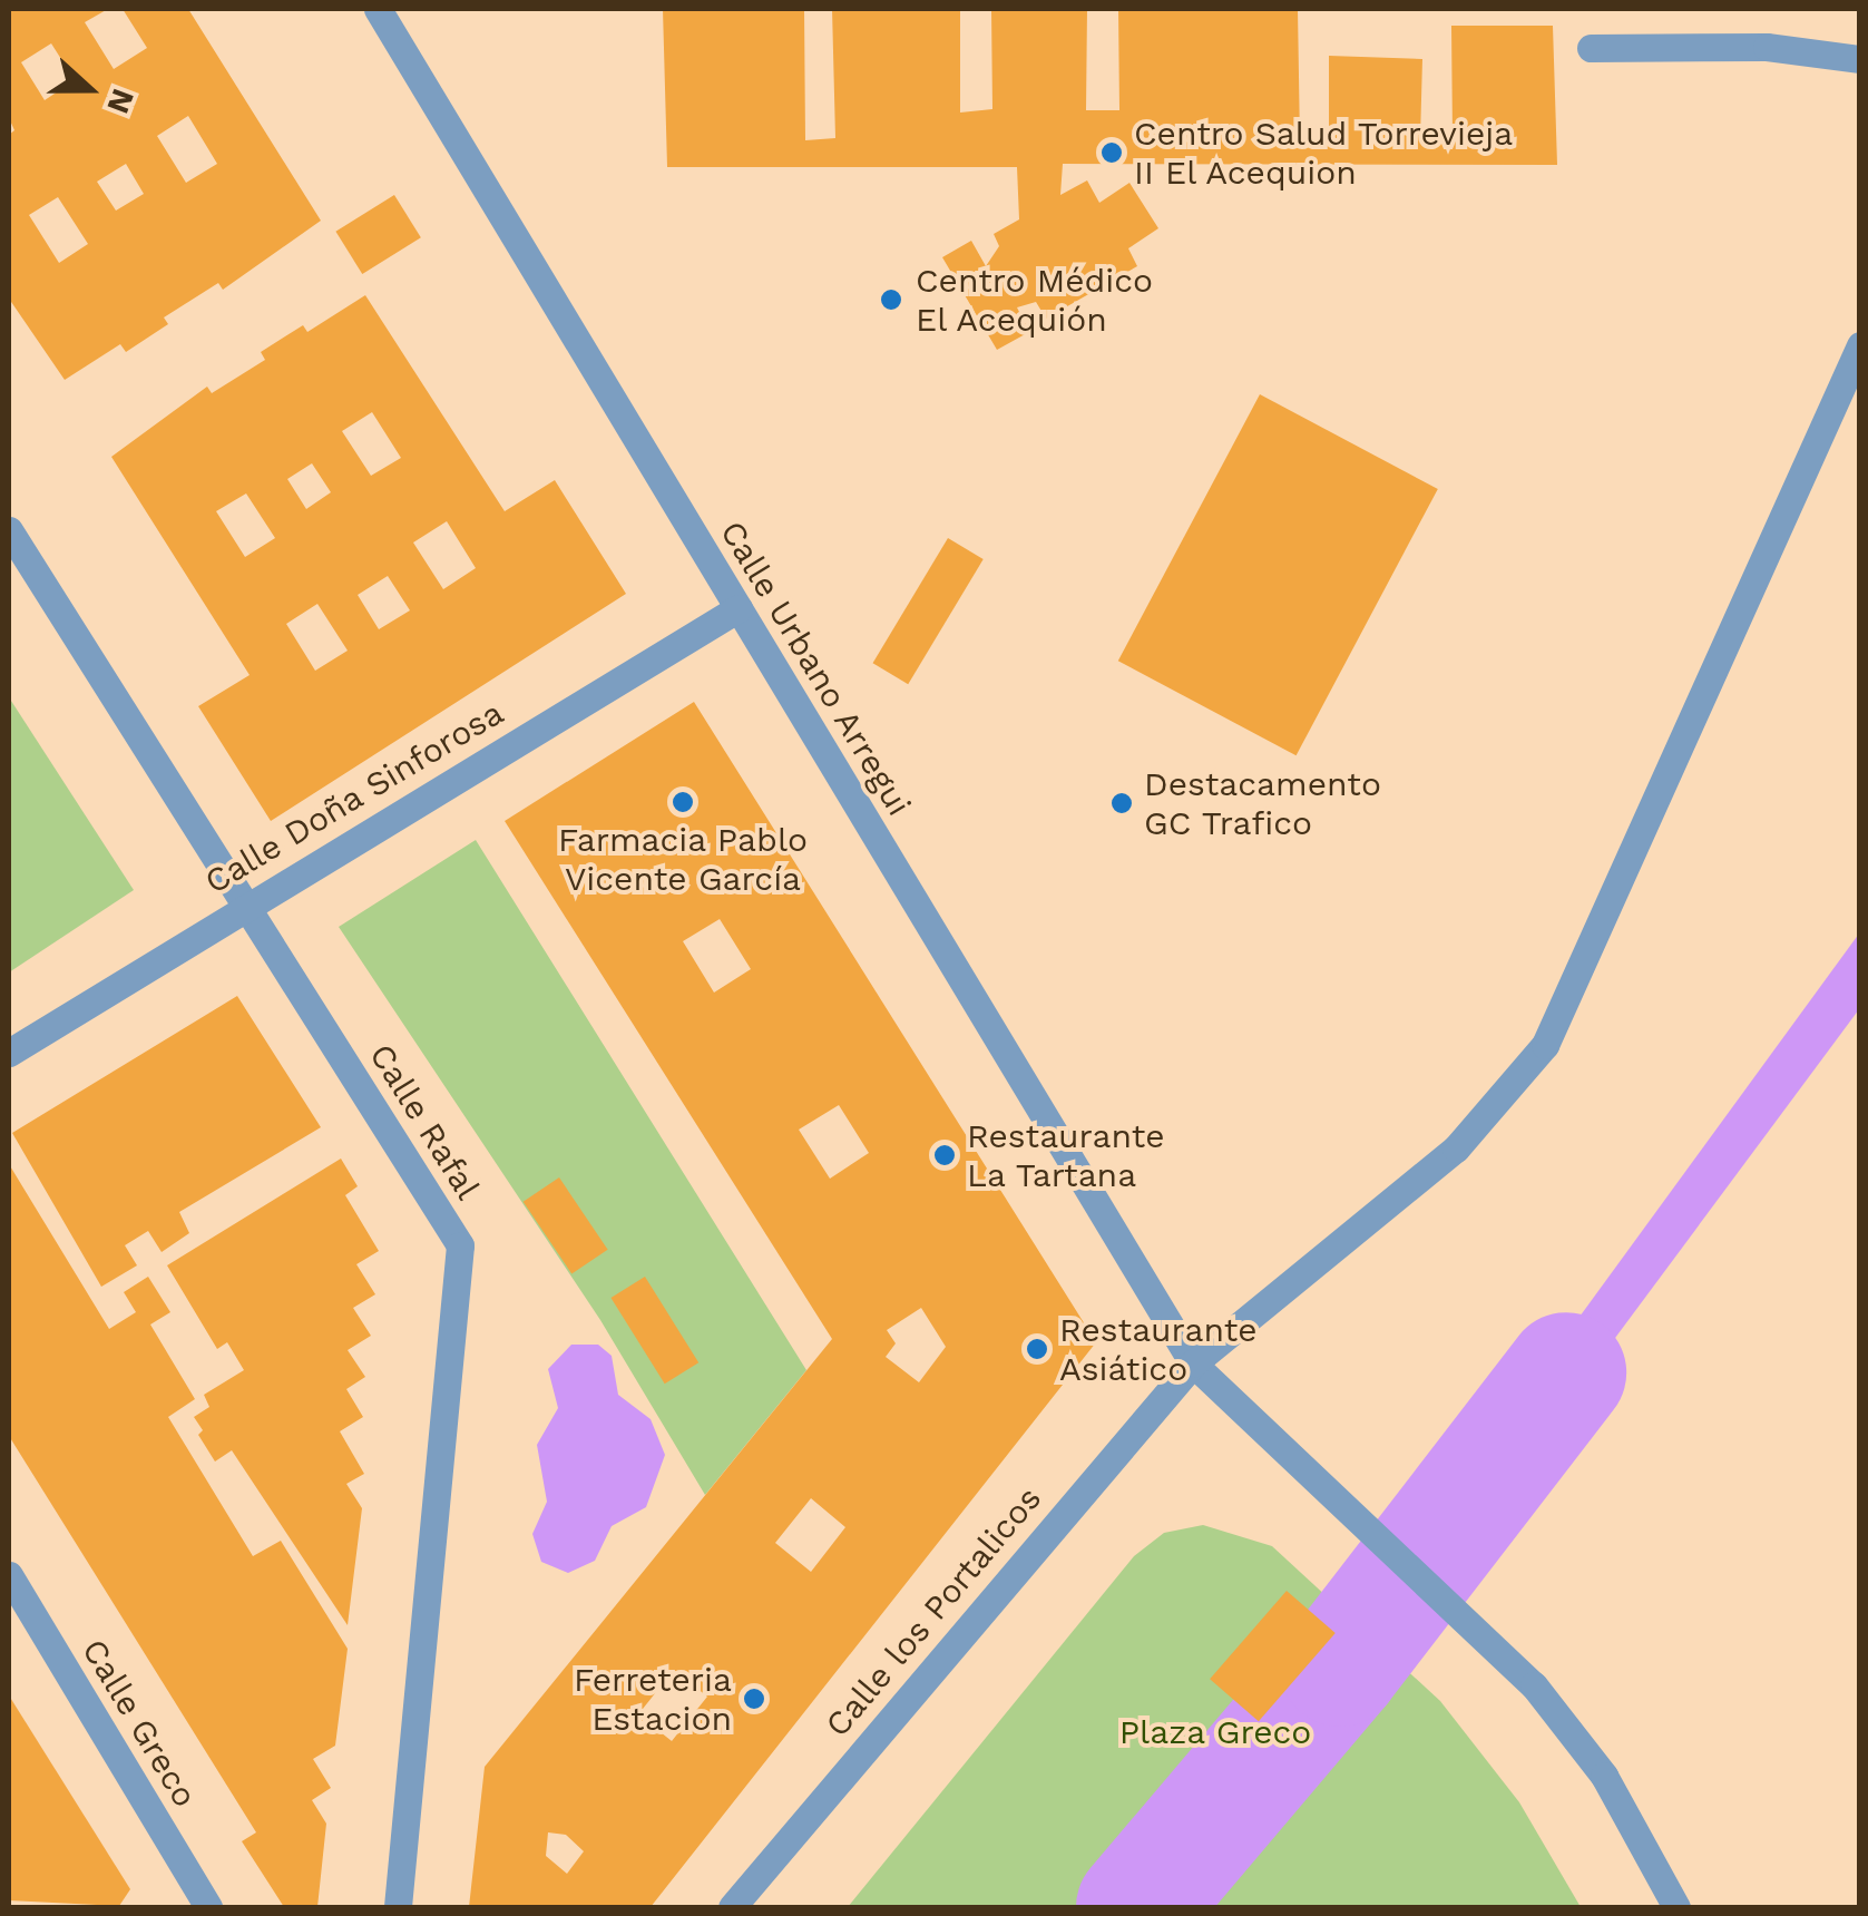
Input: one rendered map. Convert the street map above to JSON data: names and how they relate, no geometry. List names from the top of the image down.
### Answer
{
  "streets": {
    "street": [
      "Calle Urbano Arregui",
      "Calle Doña Sinforosa",
      "Calle Rafal",
      "Calle los Portalicos",
      "Calle Greco"
    ]
  },
  "crossings": [
    ["Calle Urbano Arregui", "Calle Doña Sinforosa"],
    ["Calle Urbano Arregui", "Calle los Portalicos"],
    ["Calle Doña Sinforosa", "Calle Rafal"]
  ],
  "parks": ["Plaza Greco"],
  "places": [
    "Centro Salud Torrevieja II El Acequion",
    "Centro Médico El Acequión",
    "Farmacia Pablo Vicente García",
    "Destacamento GC Trafico",
    "Restaurante La Tartana",
    "Restaurante Asiático",
    "Ferreteria Estacion"
  ],
  "north": "right"
}
